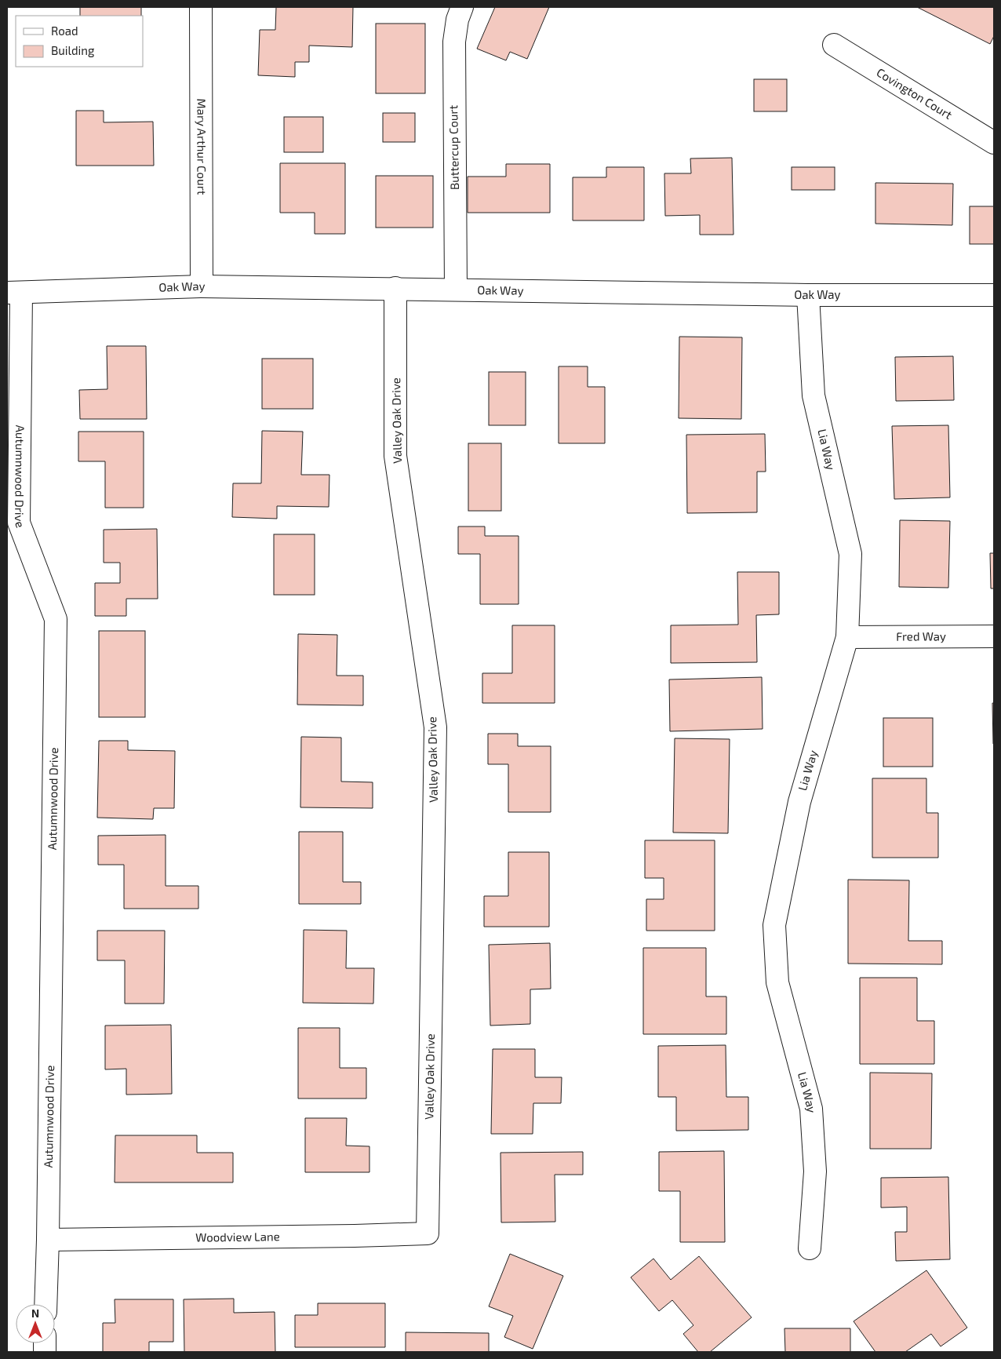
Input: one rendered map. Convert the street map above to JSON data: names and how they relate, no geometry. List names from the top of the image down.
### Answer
{
  "streets": {
    "street": [
      "Covington Court",
      "Mary Arthur Court",
      "Buttercup Court",
      "Oak Way",
      "Valley Oak Drive",
      "Lia Way",
      "Autumnwood Drive",
      "Fred Way",
      "Woodview Lane"
    ]
  },
  "crossings": [
    ["Mary Arthur Court", "Oak Way"],
    ["Buttercup Court", "Oak Way"],
    ["Oak Way", "Valley Oak Drive"],
    ["Oak Way", "Lia Way"],
    ["Oak Way", "Autumnwood Drive"],
    ["Valley Oak Drive", "Woodview Lane"],
    ["Lia Way", "Fred Way"],
    ["Autumnwood Drive", "Woodview Lane"]
  ],
  "legend": ["Road", "Building"],
  "north": "top"
}
